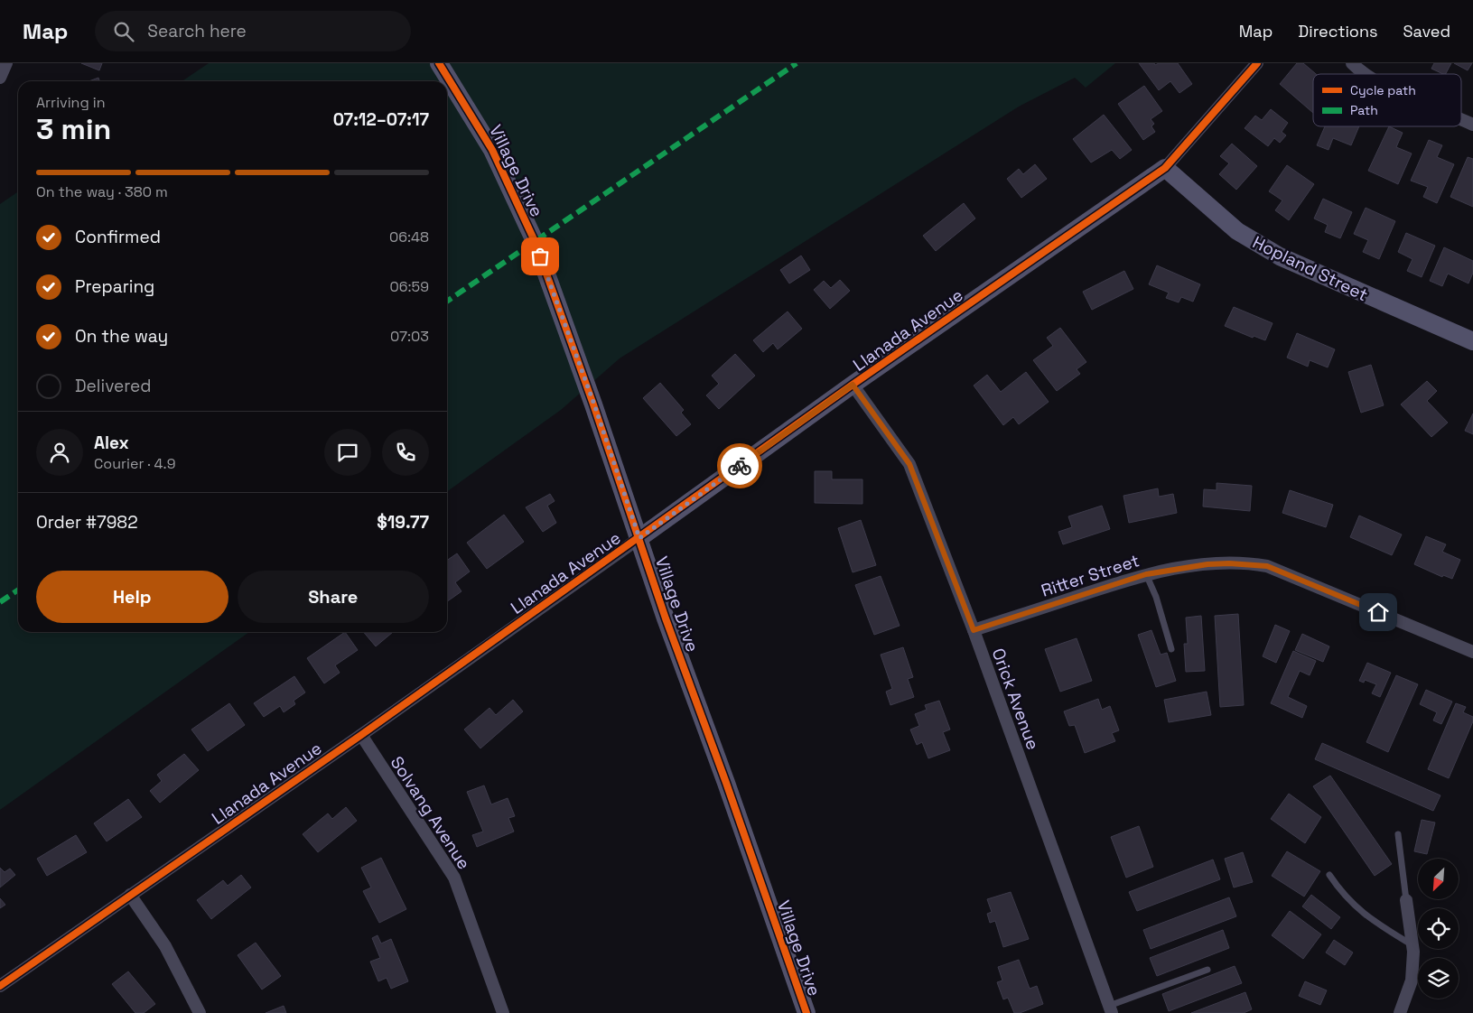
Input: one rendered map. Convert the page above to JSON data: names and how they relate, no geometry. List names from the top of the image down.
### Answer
{
  "streets": {
    "main road": ["Village Drive", "Hopland Street", "Llanada Avenue"],
    "street": ["Ritter Street", "Orick Avenue", "Solvang Avenue"]
  },
  "crossings": [
    ["Village Drive", "Llanada Avenue"],
    ["Hopland Street", "Llanada Avenue"],
    ["Llanada Avenue", "Orick Avenue"],
    ["Llanada Avenue", "Solvang Avenue"],
    ["Ritter Street", "Orick Avenue"]
  ],
  "legend": ["Cycle path", "Path"],
  "north": "bottom left",
  "page": {
    "header": "Map",
    "search": "Search here",
    "nav": ["Map", "Directions", "Saved"],
    "heading": ["3 min", "Arriving in", "07:12–07:17"],
    "panel": [
      "Alex",
      "Courier · 4.9",
      "Order #7982",
      "$19.77"
    ],
    "bar": "On the way · 380 m",
    "list": [
      ["Confirmed", "06:48"],
      ["Preparing", "06:59"],
      ["On the way", "07:03"],
      "Delivered"
    ],
    "buttons": ["Help", "Share"]
  }
}
